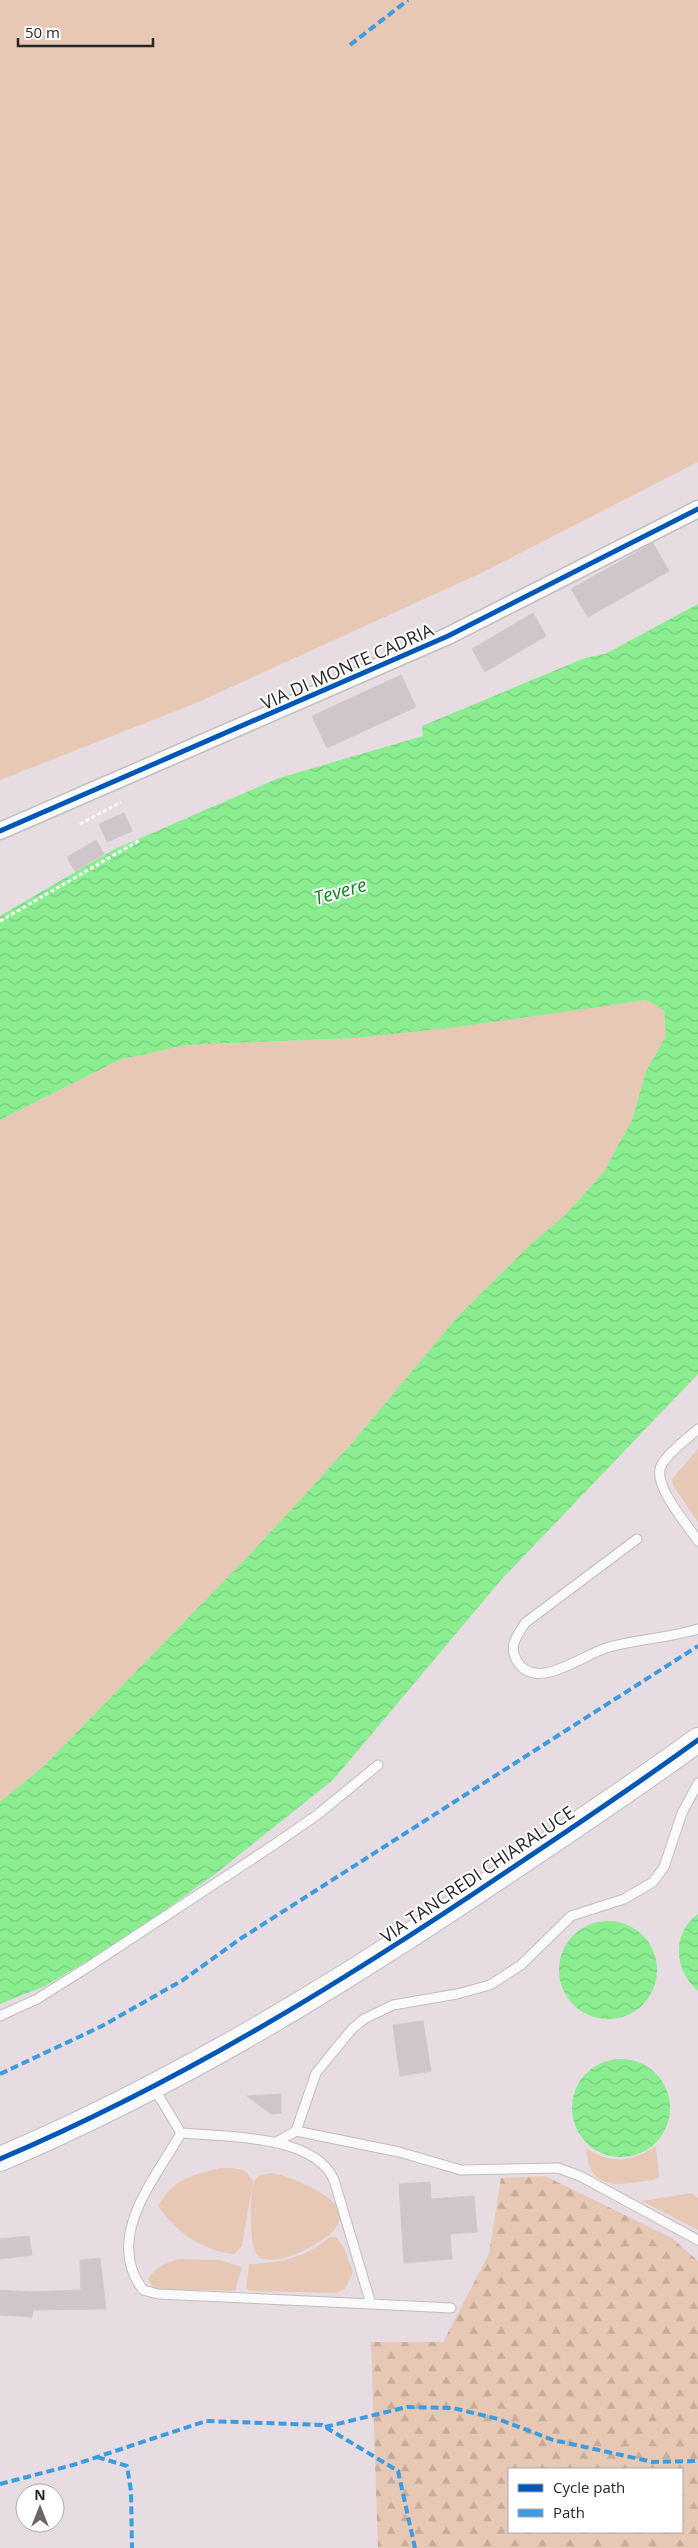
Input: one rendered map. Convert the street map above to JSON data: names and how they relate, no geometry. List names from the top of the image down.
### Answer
{
  "streets": {
    "street": ["VIA DI MONTE CADRIA", "VIA TANCREDI CHIARALUCE"]
  },
  "water": ["Tevere"],
  "legend": ["Cycle path", "Path"],
  "scale_bar": "50 m",
  "north": "top"
}
